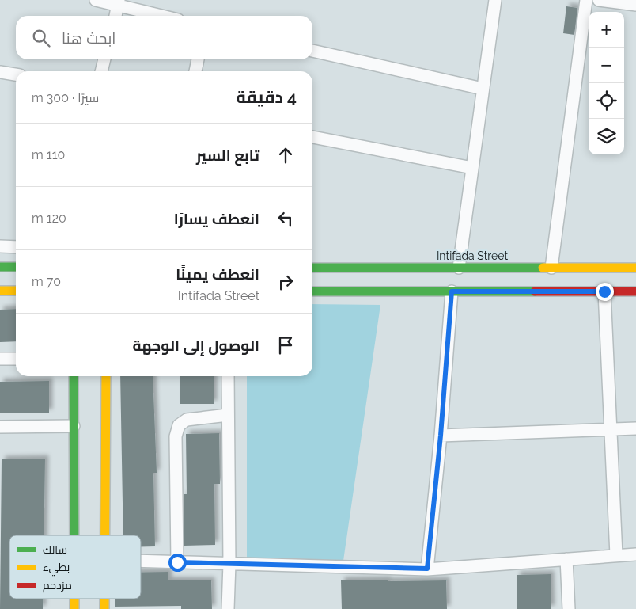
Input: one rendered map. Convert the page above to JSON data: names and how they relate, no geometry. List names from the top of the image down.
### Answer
{
  "streets": {
    "main road": ["Intifada Street"]
  },
  "legend": ["سالك", "بطيء", "مزدحم"],
  "page": {
    "map_buttons": ["+", "−"],
    "search": "ابحث هنا",
    "heading": ["4 دقيقة", "سيرًا · 300 m"],
    "list": [
      ["تابع السير", "110 m"],
      ["انعطف يسارًا", "120 m"],
      ["انعطف يمينًا", "Intifada Street", "70 m"],
      "الوصول إلى الوجهة"
    ]
  }
}
